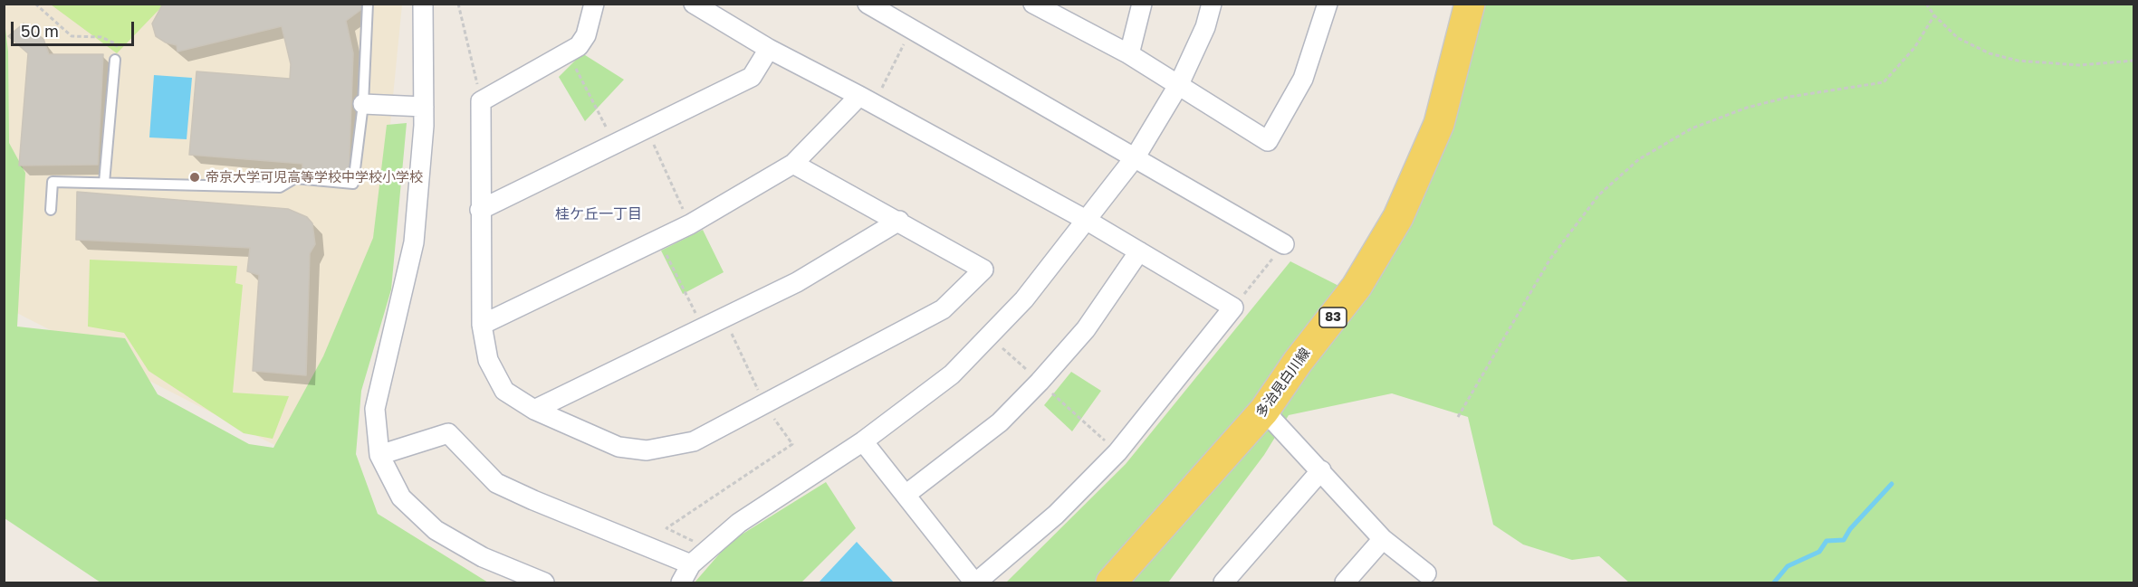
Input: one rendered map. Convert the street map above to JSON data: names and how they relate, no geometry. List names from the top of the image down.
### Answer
{
  "streets": {
    "main road": ["83", "多治見白川線"]
  },
  "districts": ["桂ケ丘一丁目"],
  "places": ["帝京大学可児高等学校中学校小学校"],
  "scale_bar": "50 m"
}
